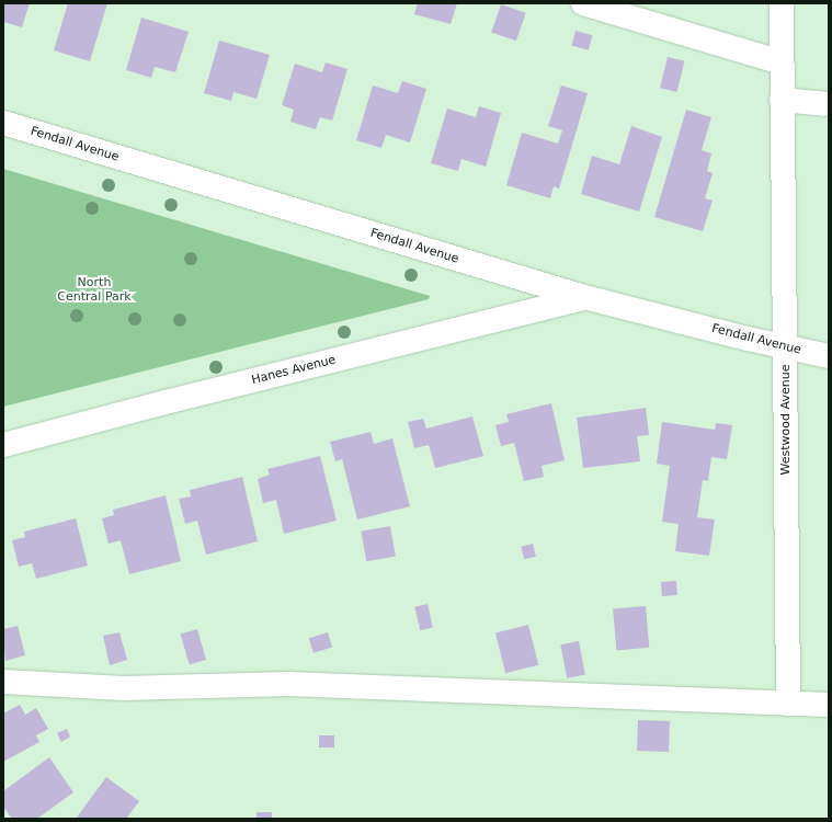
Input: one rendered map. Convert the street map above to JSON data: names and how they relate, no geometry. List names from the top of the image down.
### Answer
{
  "streets": {
    "street": ["Fendall Avenue", "Hanes Avenue", "Westwood Avenue"]
  },
  "crossings": [
    ["Fendall Avenue", "Hanes Avenue"],
    ["Fendall Avenue", "Westwood Avenue"]
  ],
  "parks": ["North Central Park"]
}
